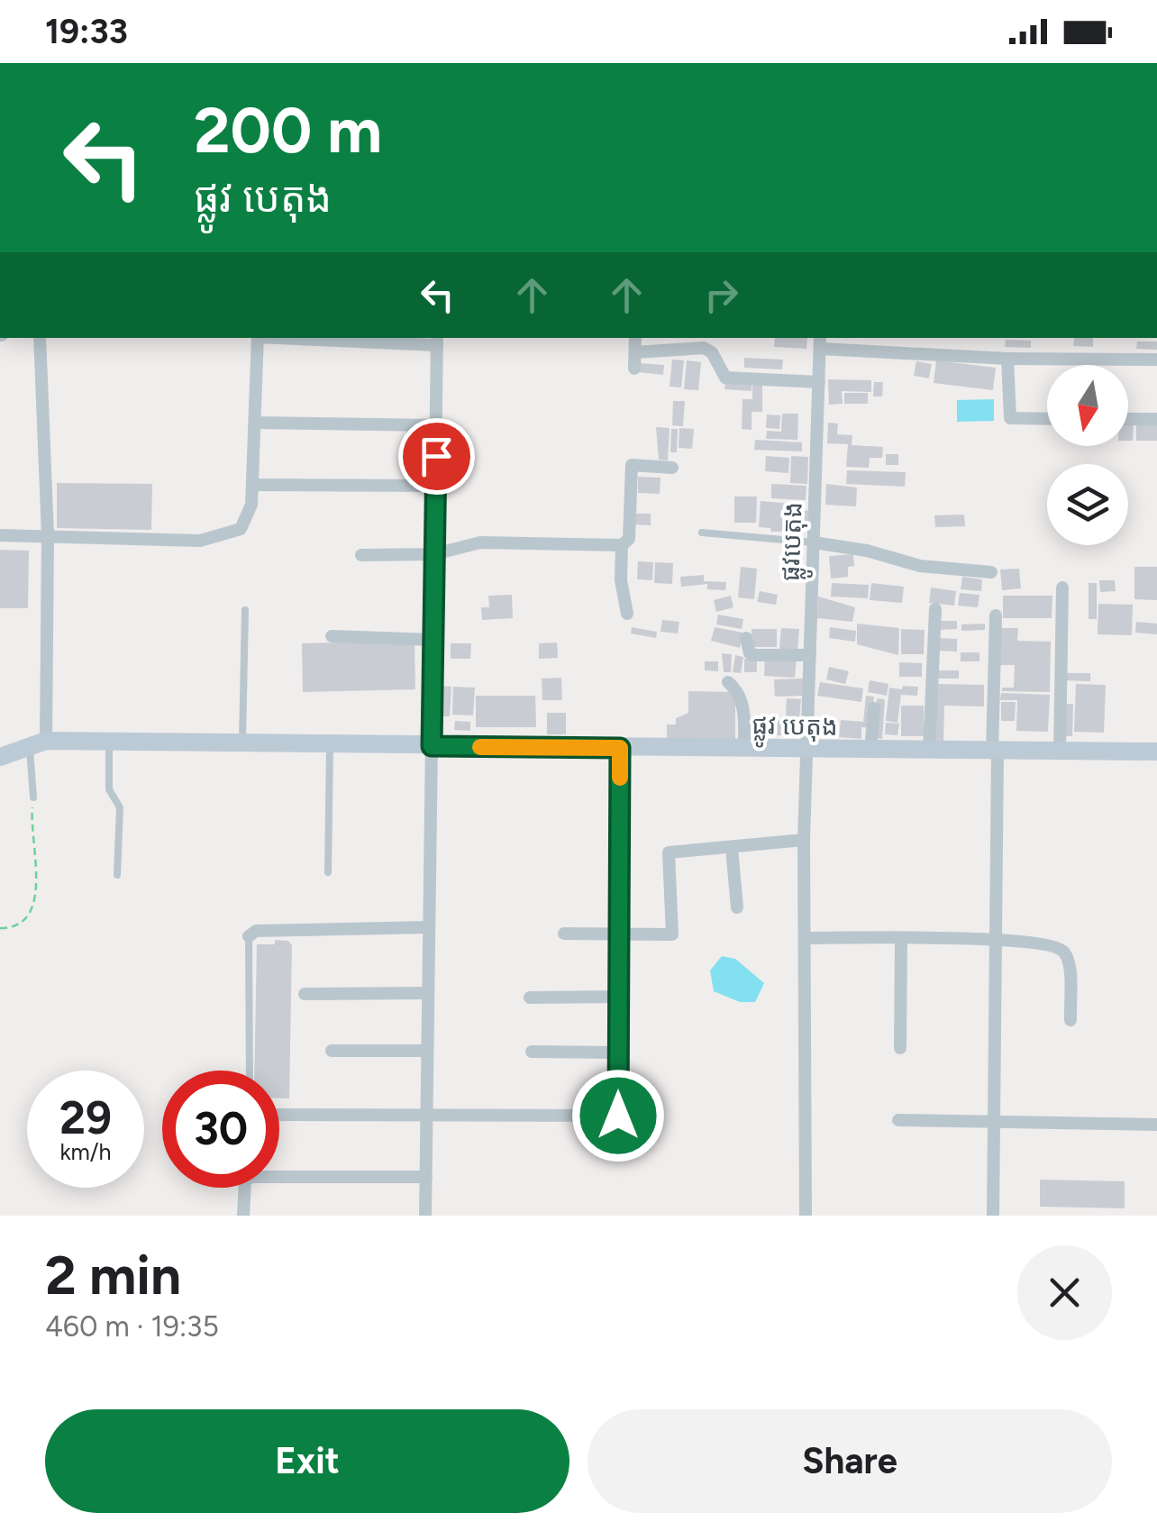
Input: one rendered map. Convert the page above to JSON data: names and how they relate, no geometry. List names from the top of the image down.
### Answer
{
  "streets": {
    "street": ["ផ្លូវបេតុង", "ផ្លូវ បេតុង"]
  },
  "crossings": [
    ["ផ្លូវបេតុង", "ផ្លូវ បេតុង"]
  ],
  "north": "bottom",
  "page": {
    "status": "19:33",
    "turn": ["200 m", "ផ្លូវ បេតុង"],
    "speed": "29 km/h",
    "limit": "30",
    "heading": ["2 min", "460 m · 19:35"],
    "buttons": ["Exit", "Share"]
  }
}
